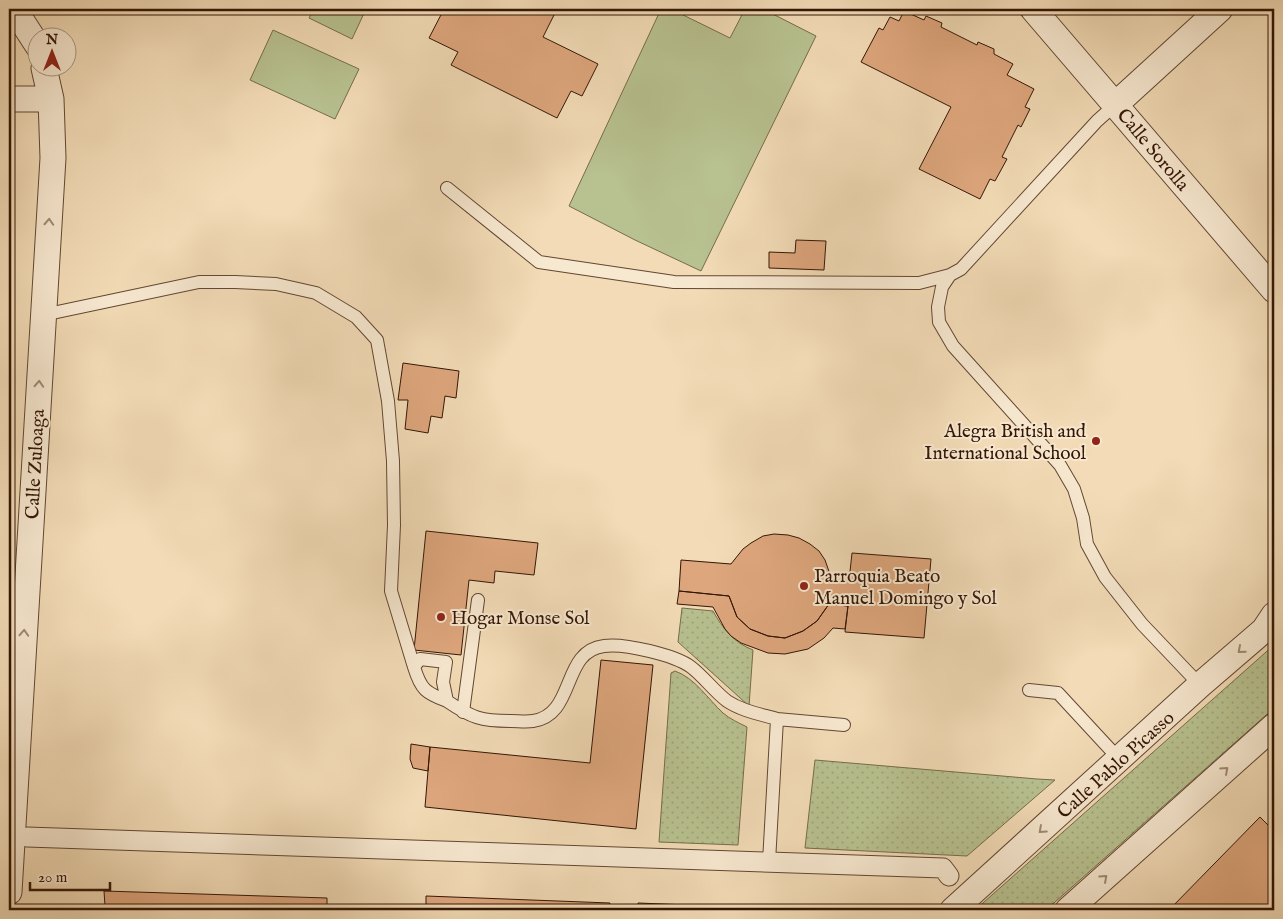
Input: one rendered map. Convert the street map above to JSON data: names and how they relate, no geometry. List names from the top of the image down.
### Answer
{
  "streets": {
    "street": ["Calle Sorolla", "Calle Zuloaga", "Calle Pablo Picasso"]
  },
  "one_way": ["Calle Zuloaga"],
  "places": ["Alegra British and International School", "Parroquia Beato Manuel Domingo y Sol", "Hogar Monse Sol"],
  "scale_bar": "20 m",
  "north": "top"
}
